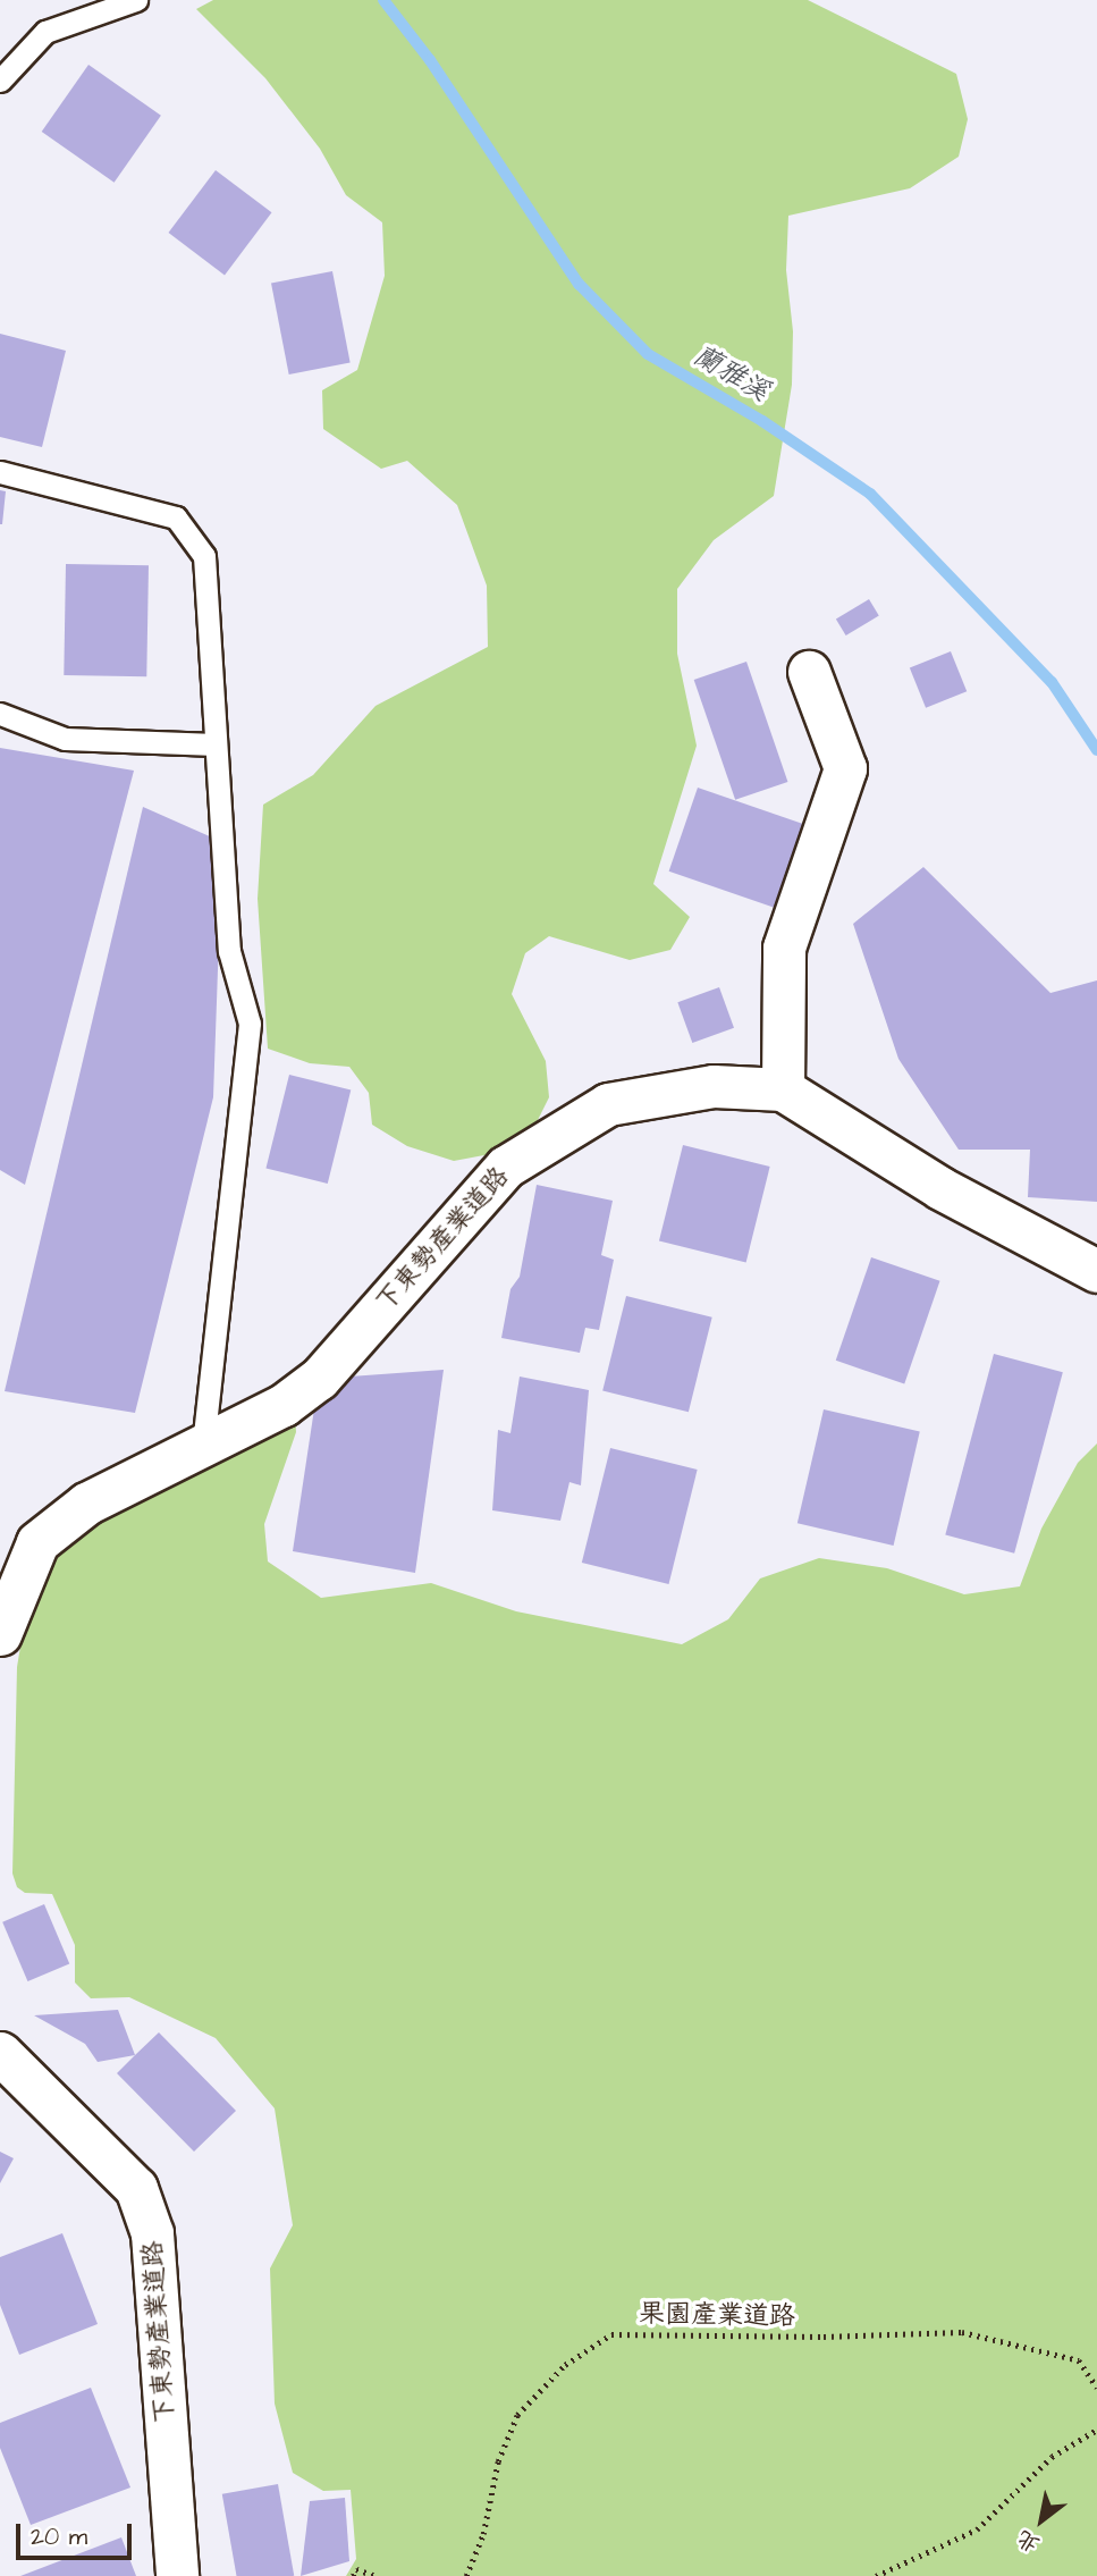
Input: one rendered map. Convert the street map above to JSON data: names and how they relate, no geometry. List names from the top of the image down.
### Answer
{
  "streets": {
    "street": ["下東勢產業道路"],
    "path": ["果園產業道路"]
  },
  "water": ["蘭雅溪"],
  "scale_bar": "20 m",
  "north": "bottom left"
}
